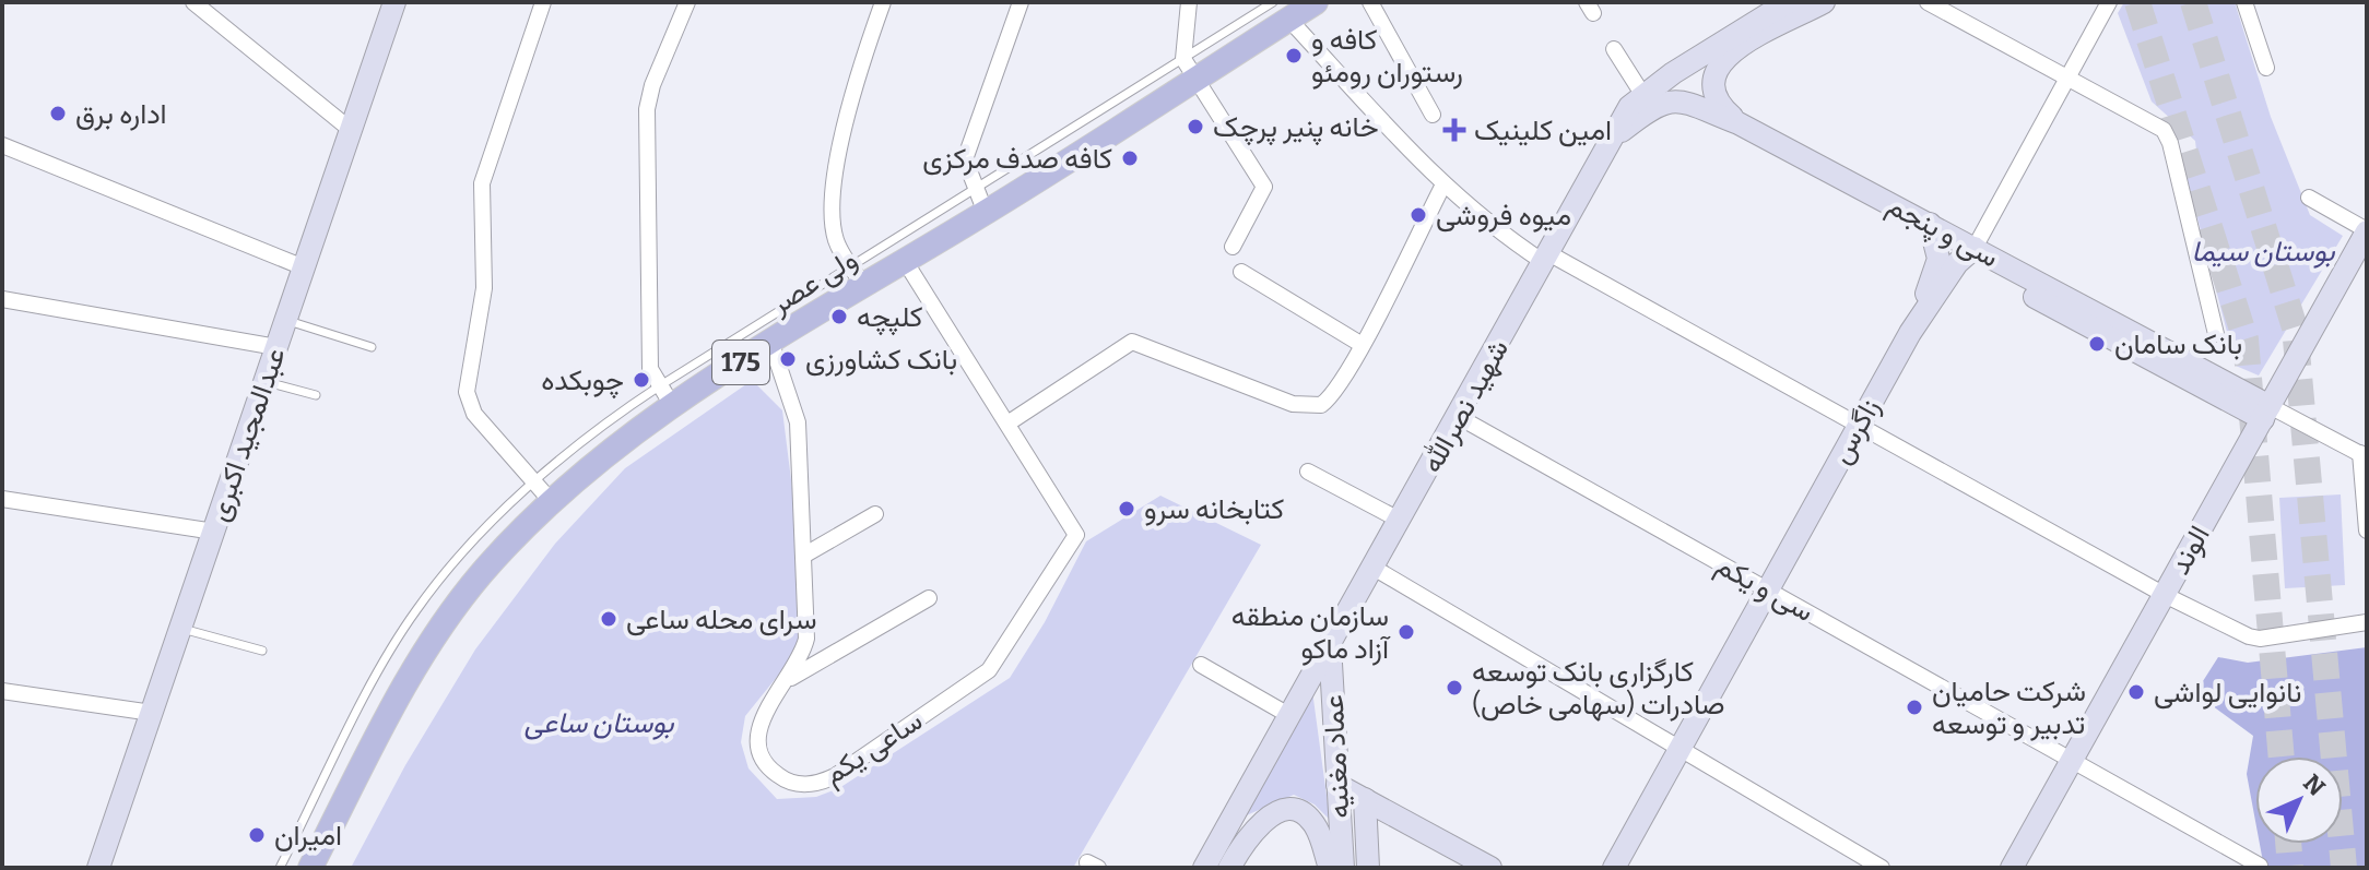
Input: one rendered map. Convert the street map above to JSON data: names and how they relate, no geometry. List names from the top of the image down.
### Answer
{
  "streets": {
    "main road": ["ولی عصر", "175"],
    "street": [
      "سی و پنجم",
      "شهید نصرالله",
      "زاگرس",
      "عبدالمجید اکبری",
      "الوند",
      "سی و یکم",
      "ساعی یکم",
      "عماد مغنیه"
    ]
  },
  "crossings": [
    ["سی و پنجم", "شهید نصرالله"],
    ["سی و پنجم", "زاگرس"],
    ["سی و پنجم", "الوند"],
    ["ولی عصر", "ساعی یکم"],
    ["شهید نصرالله", "سی و یکم"],
    ["شهید نصرالله", "عماد مغنیه"],
    ["زاگرس", "سی و یکم"],
    ["الوند", "سی و یکم"]
  ],
  "parks": ["بوستان سیما", "بوستان ساعی"],
  "places": {
    "other": [
      "کافه و رستوران رومئو",
      "اداره برق",
      "خانه پنیر پرچک",
      "کافه صدف مرکزی",
      "میوه فروشی",
      "کلپچه",
      "بانک سامان",
      "بانک کشاورزی",
      "چوبکده",
      "کتابخانه سرو",
      "سرای محله ساعی",
      "سازمان منطقه آزاد ماکو",
      "کارگزاری بانک توسعه صادرات (سهامی خاص)",
      "نانوایی لواشی",
      "شرکت حامیان تدبیر و توسعه",
      "امیران"
    ],
    "health": ["امین کلینیک"]
  },
  "north": "top right"
}
